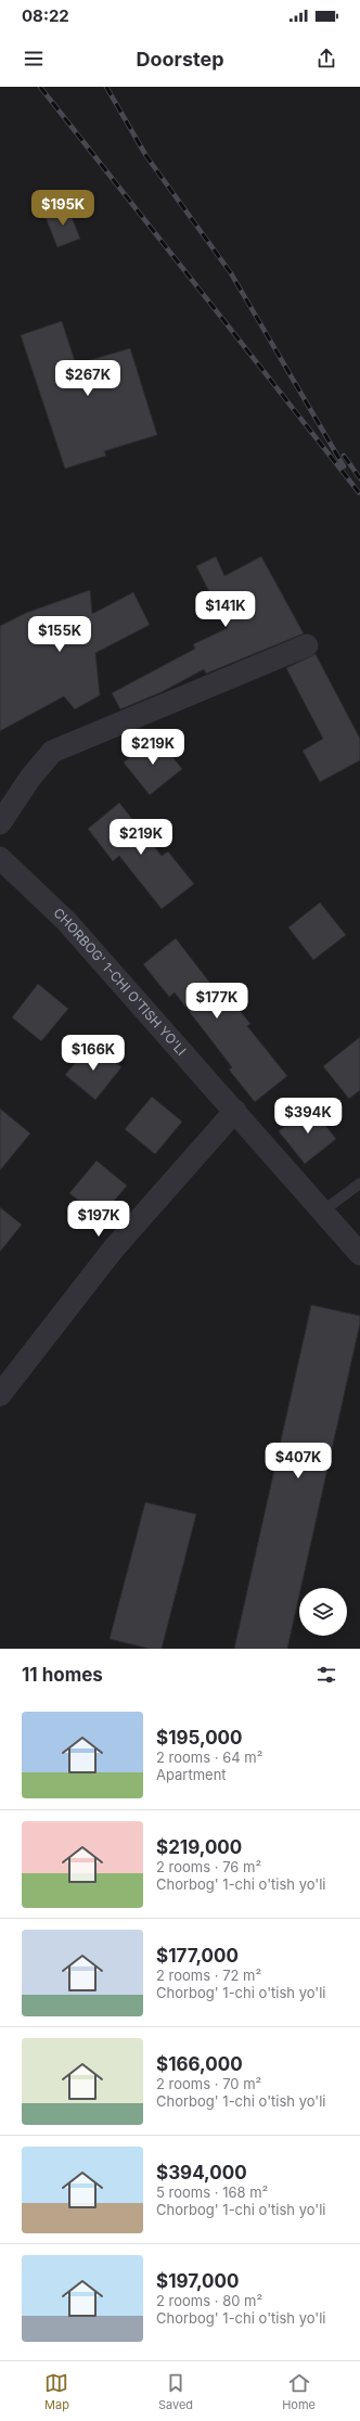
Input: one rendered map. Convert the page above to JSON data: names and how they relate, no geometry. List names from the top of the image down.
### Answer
{
  "streets": {
    "street": ["CHORBOG' 1-CHI O'TISH YO'LI"]
  },
  "page": {
    "status": "08:22",
    "header": "Doorstep",
    "price": [
      "$195K",
      "$267K",
      "$141K",
      "$155K",
      "$219K",
      "$219K",
      "$177K",
      "$166K",
      "$394K",
      "$197K",
      "$407K"
    ],
    "heading": "11 homes",
    "list": [
      {
        "name": "$195,000",
        "note": "2 rooms · 64 m² · Apartment"
      },
      {
        "name": "$219,000",
        "note": "2 rooms · 76 m² · Chorbog' 1-chi o'tish yo'li"
      },
      {
        "name": "$177,000",
        "note": "2 rooms · 72 m² · Chorbog' 1-chi o'tish yo'li"
      },
      {
        "name": "$166,000",
        "note": "2 rooms · 70 m² · Chorbog' 1-chi o'tish yo'li"
      },
      {
        "name": "$394,000",
        "note": "5 rooms · 168 m² · Chorbog' 1-chi o'tish yo'li"
      },
      {
        "name": "$197,000",
        "note": "2 rooms · 80 m² · Chorbog' 1-chi o'tish yo'li"
      }
    ],
    "tabs": ["Map", "Saved", "Home"]
  }
}
